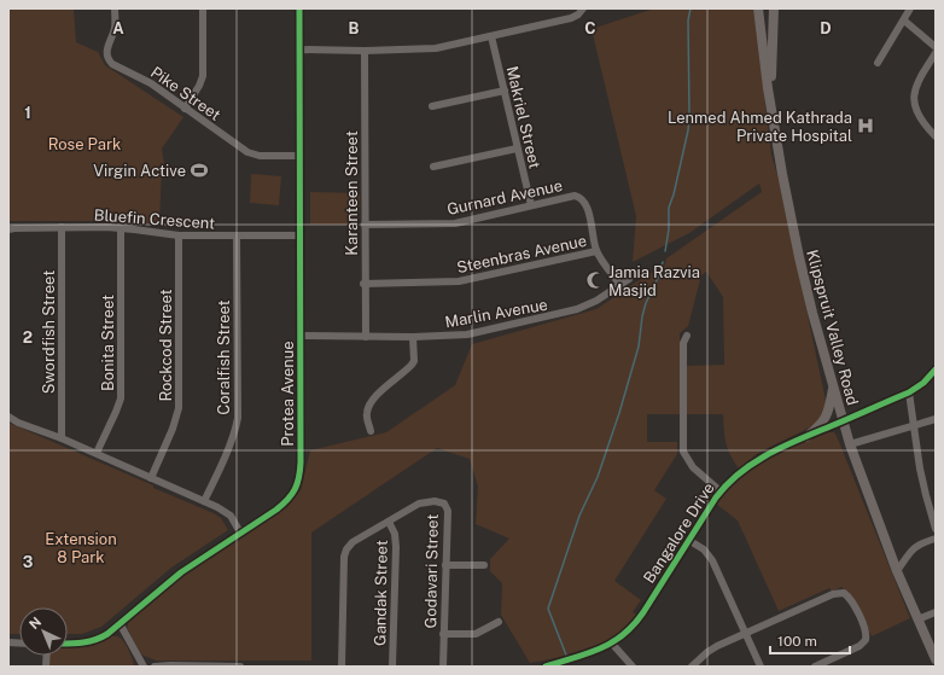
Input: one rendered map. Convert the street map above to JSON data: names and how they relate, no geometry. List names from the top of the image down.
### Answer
{
  "streets": {
    "main road": ["Klipspruit Valley Road"],
    "street": [
      "Pike Street",
      "Makriel Street",
      "Karanteen Street",
      "Gurnard Avenue",
      "Bluefin Crescent",
      "Steenbras Avenue",
      "Marlin Avenue",
      "Swordfish Street",
      "Bonita Street",
      "Rockcod Street",
      "Coralfish Street",
      "Protea Avenue",
      "Bangalore Drive",
      "Godavari Street",
      "Gandak Street"
    ]
  },
  "crossings": [
    ["Pike Street", "Protea Avenue"],
    ["Makriel Street", "Gurnard Avenue"],
    ["Karanteen Street", "Gurnard Avenue"],
    ["Karanteen Street", "Steenbras Avenue"],
    ["Karanteen Street", "Marlin Avenue"],
    ["Gurnard Avenue", "Steenbras Avenue"],
    ["Gurnard Avenue", "Marlin Avenue"],
    ["Bluefin Crescent", "Swordfish Street"],
    ["Bluefin Crescent", "Bonita Street"],
    ["Bluefin Crescent", "Rockcod Street"],
    ["Bluefin Crescent", "Coralfish Street"],
    ["Bluefin Crescent", "Protea Avenue"],
    ["Marlin Avenue", "Protea Avenue"],
    ["Klipspruit Valley Road", "Bangalore Drive"],
    ["Godavari Street", "Gandak Street"]
  ],
  "parks": ["Rose Park", "Extension 8 Park"],
  "places": {
    "hospital": ["Lenmed Ahmed Kathrada Private Hospital"],
    "sports": ["Virgin Active"],
    "mosque": ["Jamia Razvia Masjid"]
  },
  "scale_bar": "100 m",
  "north": "top left",
  "grid": {
    "columns": [
      "A",
      "B",
      "C",
      "D"
    ],
    "rows": ["1", "2", "3"]
  }
}
